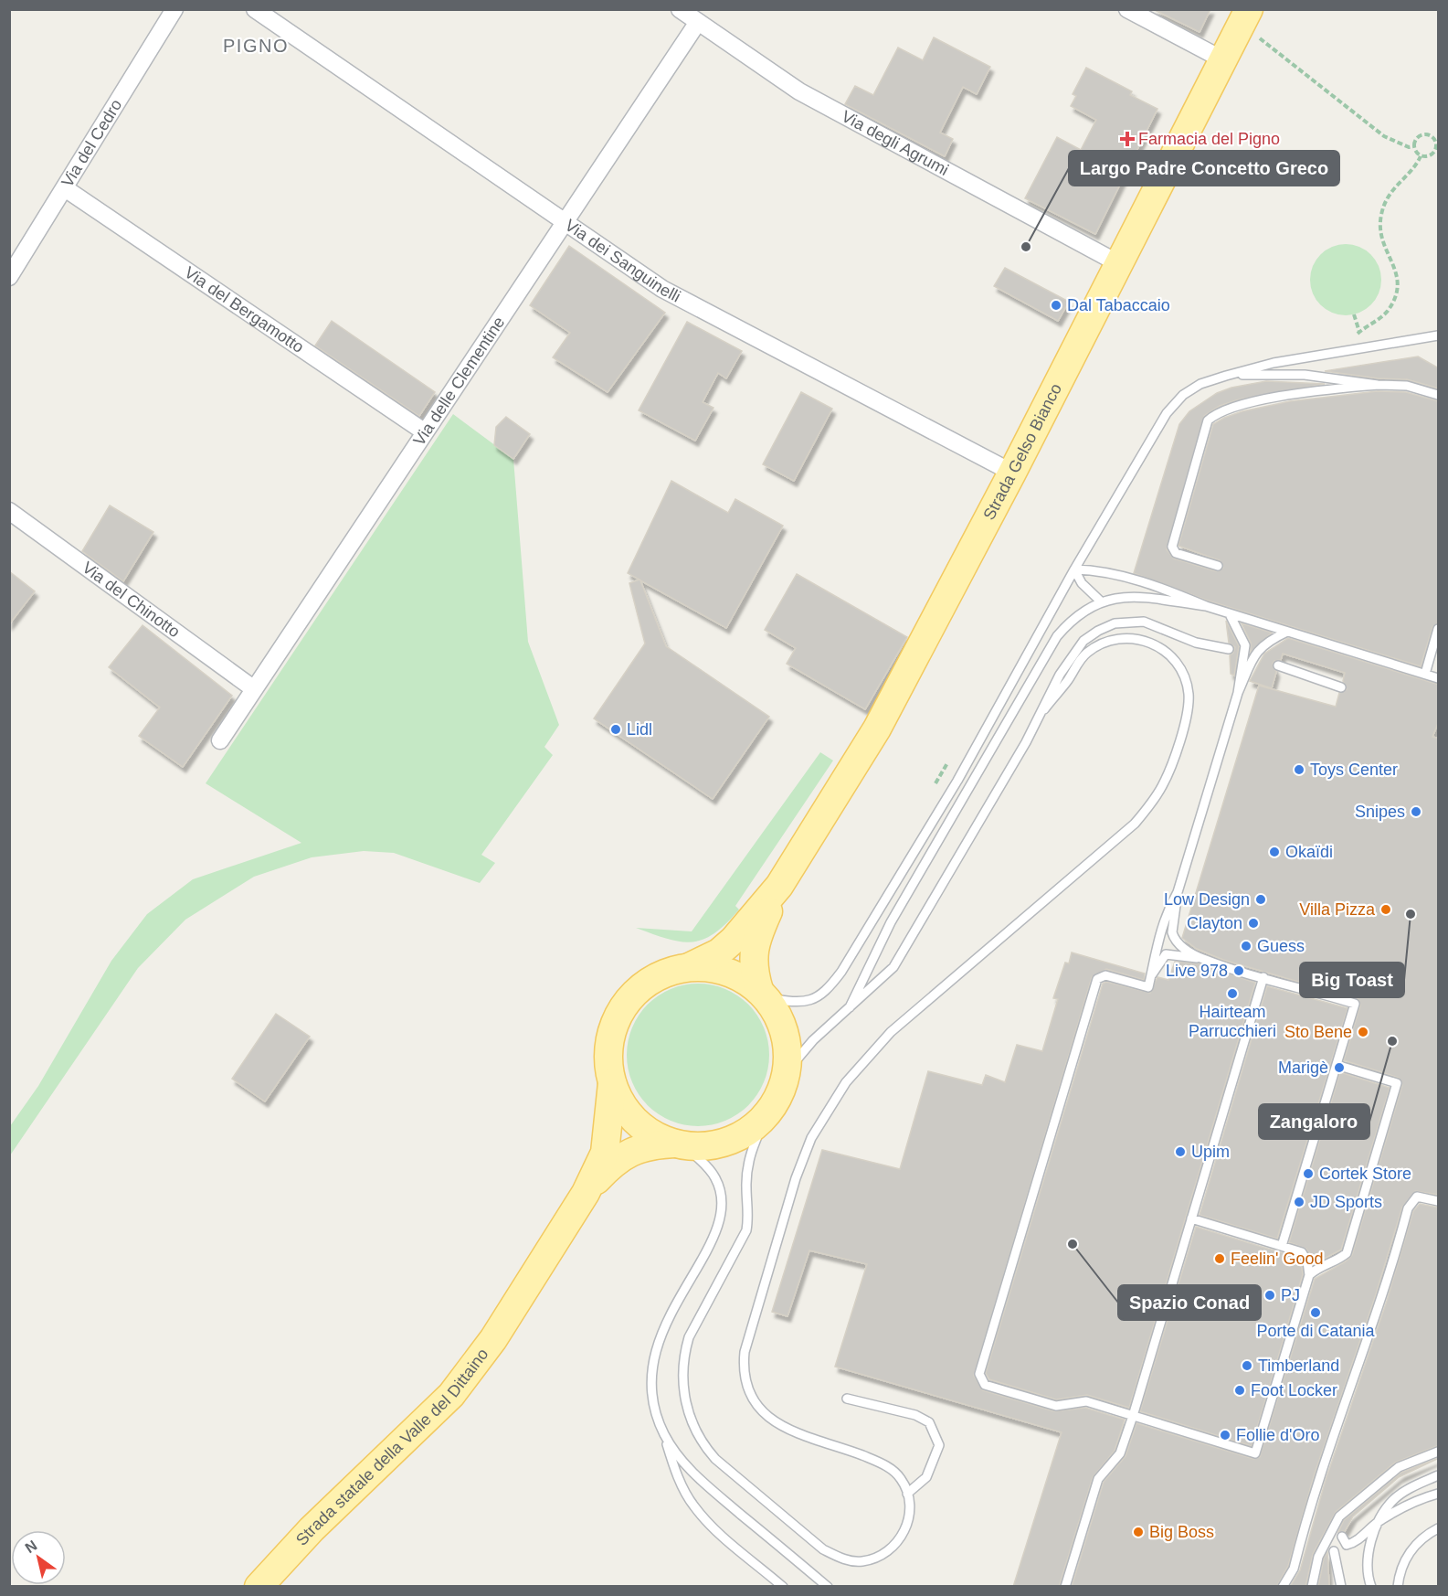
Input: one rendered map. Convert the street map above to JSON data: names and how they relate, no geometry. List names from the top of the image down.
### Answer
{
  "streets": {
    "main road": ["Strada Gelso Bianco", "Strada statale della Valle del Dittaino"],
    "street": [
      "Via del Cedro",
      "Via degli Agrumi",
      "Via dei Sanguinelli",
      "Via del Bergamotto",
      "Via delle Clementine",
      "Via del Chinotto"
    ]
  },
  "crossings": [
    ["Via del Cedro", "Via del Bergamotto"],
    ["Via degli Agrumi", "Via delle Clementine"],
    ["Via degli Agrumi", "Strada Gelso Bianco"],
    ["Via dei Sanguinelli", "Via delle Clementine"],
    ["Via dei Sanguinelli", "Strada Gelso Bianco"],
    ["Via del Bergamotto", "Via delle Clementine"],
    ["Via delle Clementine", "Via del Chinotto"]
  ],
  "districts": ["PIGNO"],
  "places": {
    "health": ["Farmacia del Pigno"],
    "other": [
      "Largo Padre Concetto Greco",
      "Dal Tabaccaio",
      "Lidl",
      "Toys Center",
      "Snipes",
      "Okaïdi",
      "Low Design",
      "Villa Pizza",
      "Big Toast",
      "Clayton",
      "Guess",
      "Live 978",
      "Hairteam Parrucchieri",
      "Sto Bene",
      "Zangaloro",
      "Marigè",
      "Upim",
      "Cortek Store",
      "JD Sports",
      "Spazio Conad",
      "Feelin' Good",
      "PJ",
      "Porte di Catania",
      "Timberland",
      "Foot Locker",
      "Follie d'Oro",
      "Big Boss"
    ]
  },
  "north": "top left"
}
